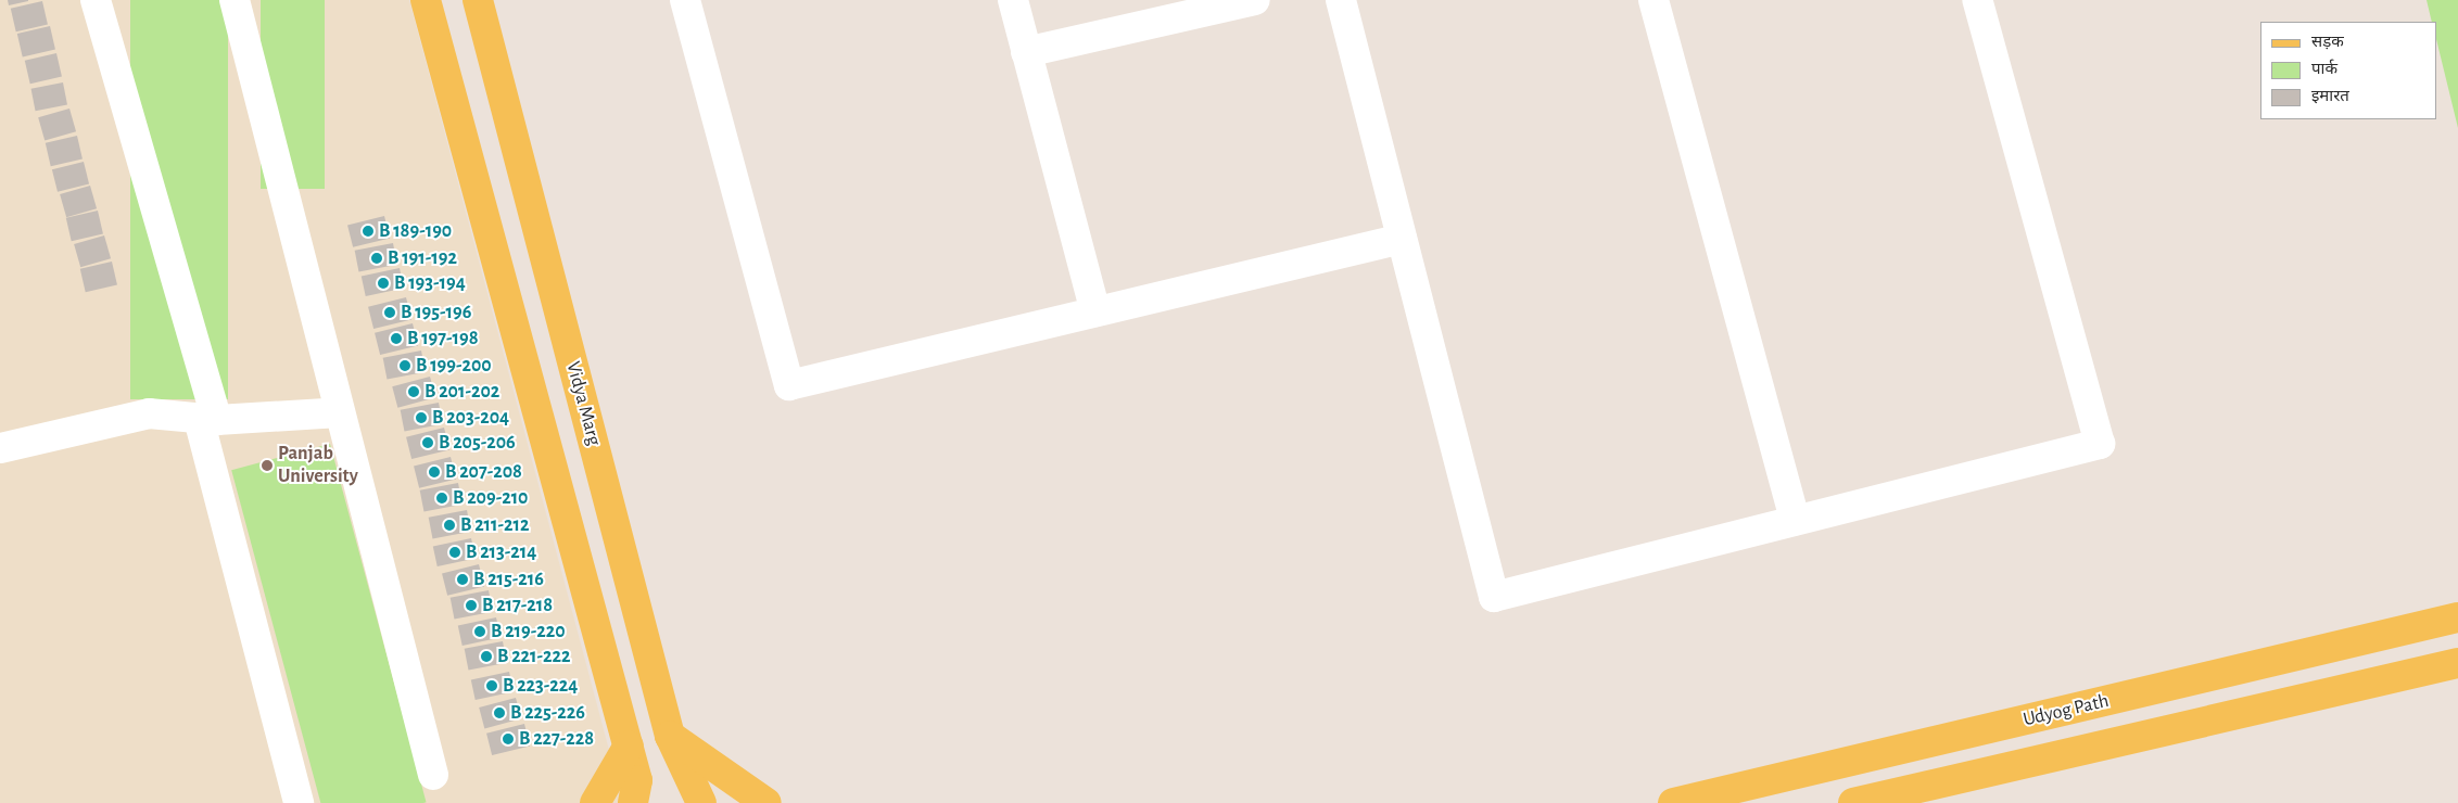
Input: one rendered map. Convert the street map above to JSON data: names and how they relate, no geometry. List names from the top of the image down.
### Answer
{
  "streets": {
    "main road": ["Vidya Marg", "Udyog Path"]
  },
  "places": [
    "B 189-190",
    "B 191-192",
    "B 193-194",
    "B 195-196",
    "B 197-198",
    "B 199-200",
    "B 201-202",
    "B 203-204",
    "B 205-206",
    "Panjab University",
    "B 207-208",
    "B 209-210",
    "B 211-212",
    "B 213-214",
    "B 215-216",
    "B 217-218",
    "B 219-220",
    "B 221-222",
    "B 223-224",
    "B 225-226",
    "B 227-228"
  ],
  "legend": ["सड़क", "पार्क", "इमारत"]
}
